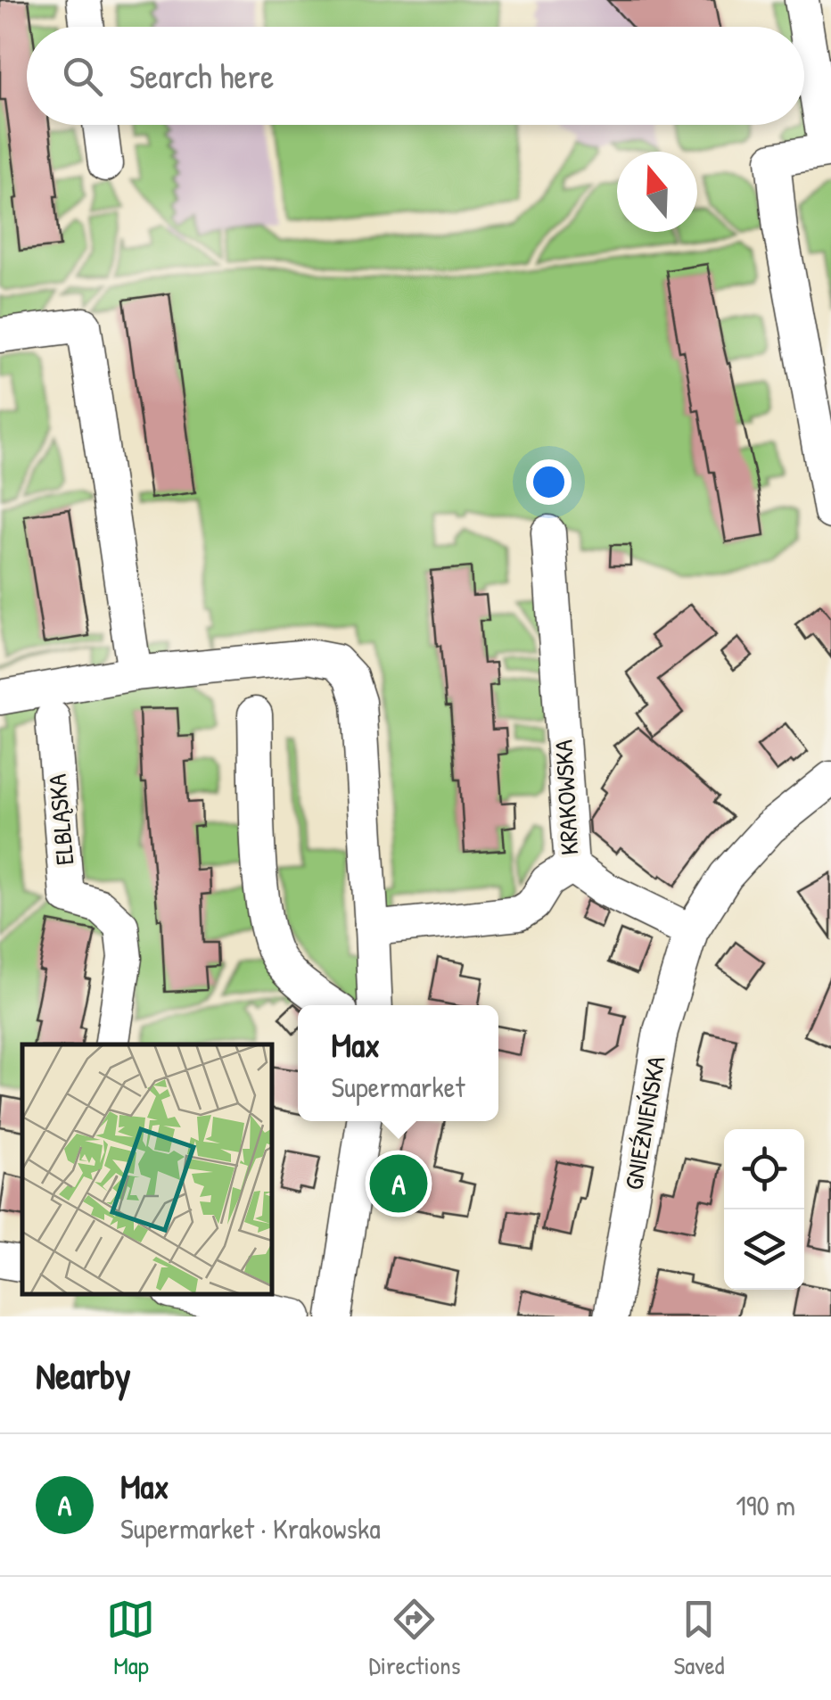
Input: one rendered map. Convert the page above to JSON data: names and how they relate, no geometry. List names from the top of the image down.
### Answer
{
  "streets": {
    "street": ["KRAKOWSKA", "ELBLĄSKA", "GNIEŹNIEŃSKA"]
  },
  "north": "top",
  "page": {
    "search": "Search here",
    "popup": ["Max", "Supermarket"],
    "pins": "A",
    "heading": "Nearby",
    "list": [
      {
        "mark": "A",
        "name": "Max",
        "note": "Supermarket · Krakowska",
        "value": "190 m"
      }
    ],
    "nav": ["Map", "Directions", "Saved"]
  }
}
